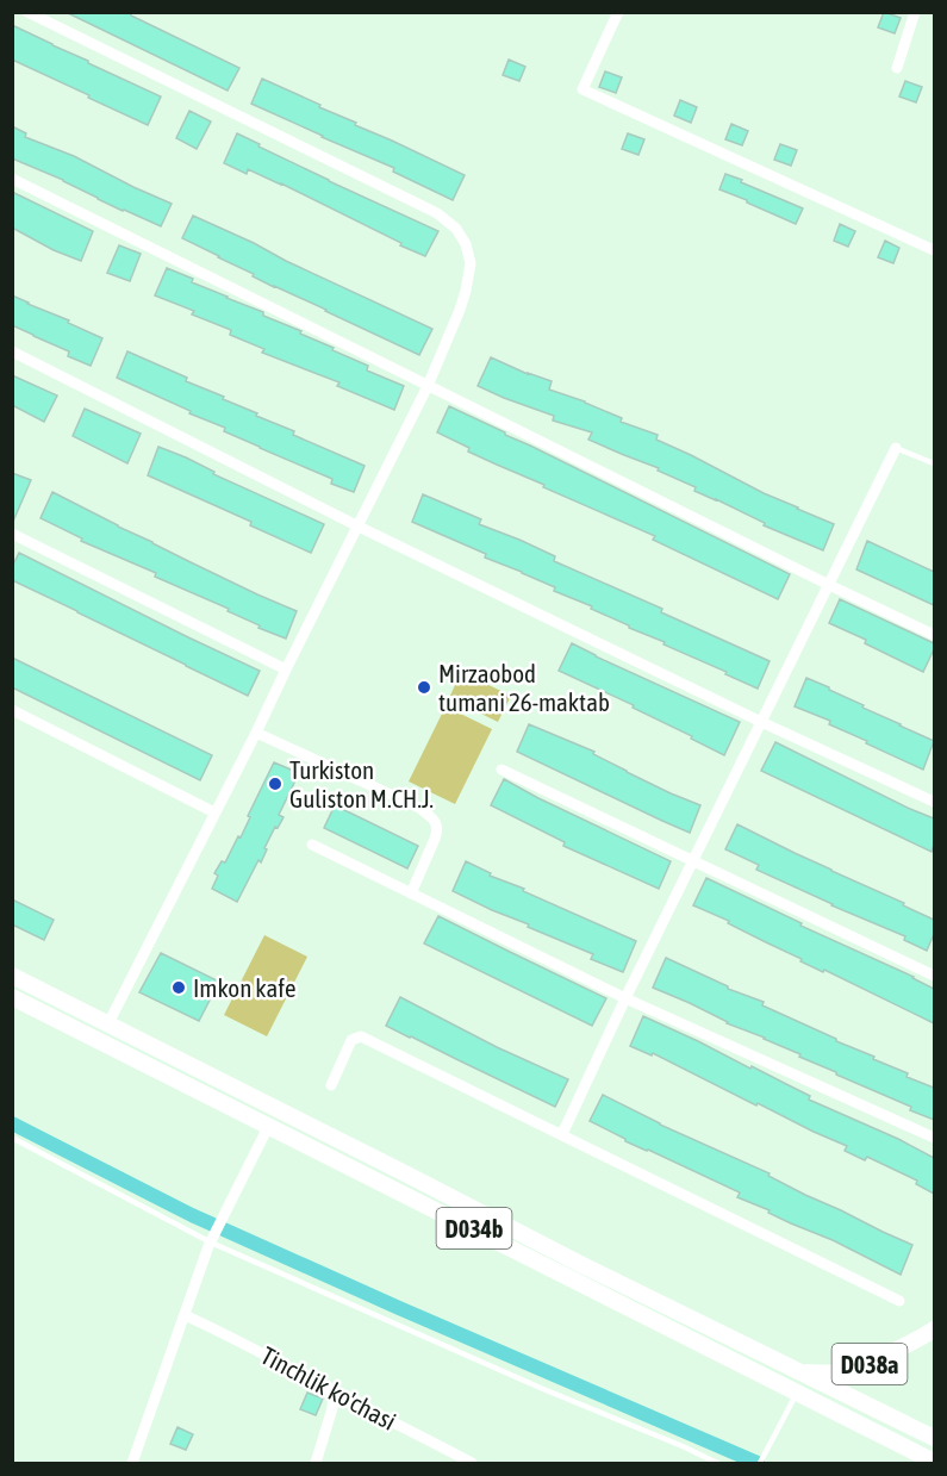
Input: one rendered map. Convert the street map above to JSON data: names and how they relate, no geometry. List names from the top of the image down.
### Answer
{
  "streets": {
    "main road": ["D034b", "D038a"],
    "street": ["Tinchlik ko'chasi"]
  },
  "crossings": [
    ["D034b", "D038a"]
  ],
  "places": ["Mirzaobod tumani 26-maktab", "Turkiston Guliston M.CH.J.", "Imkon kafe"]
}
